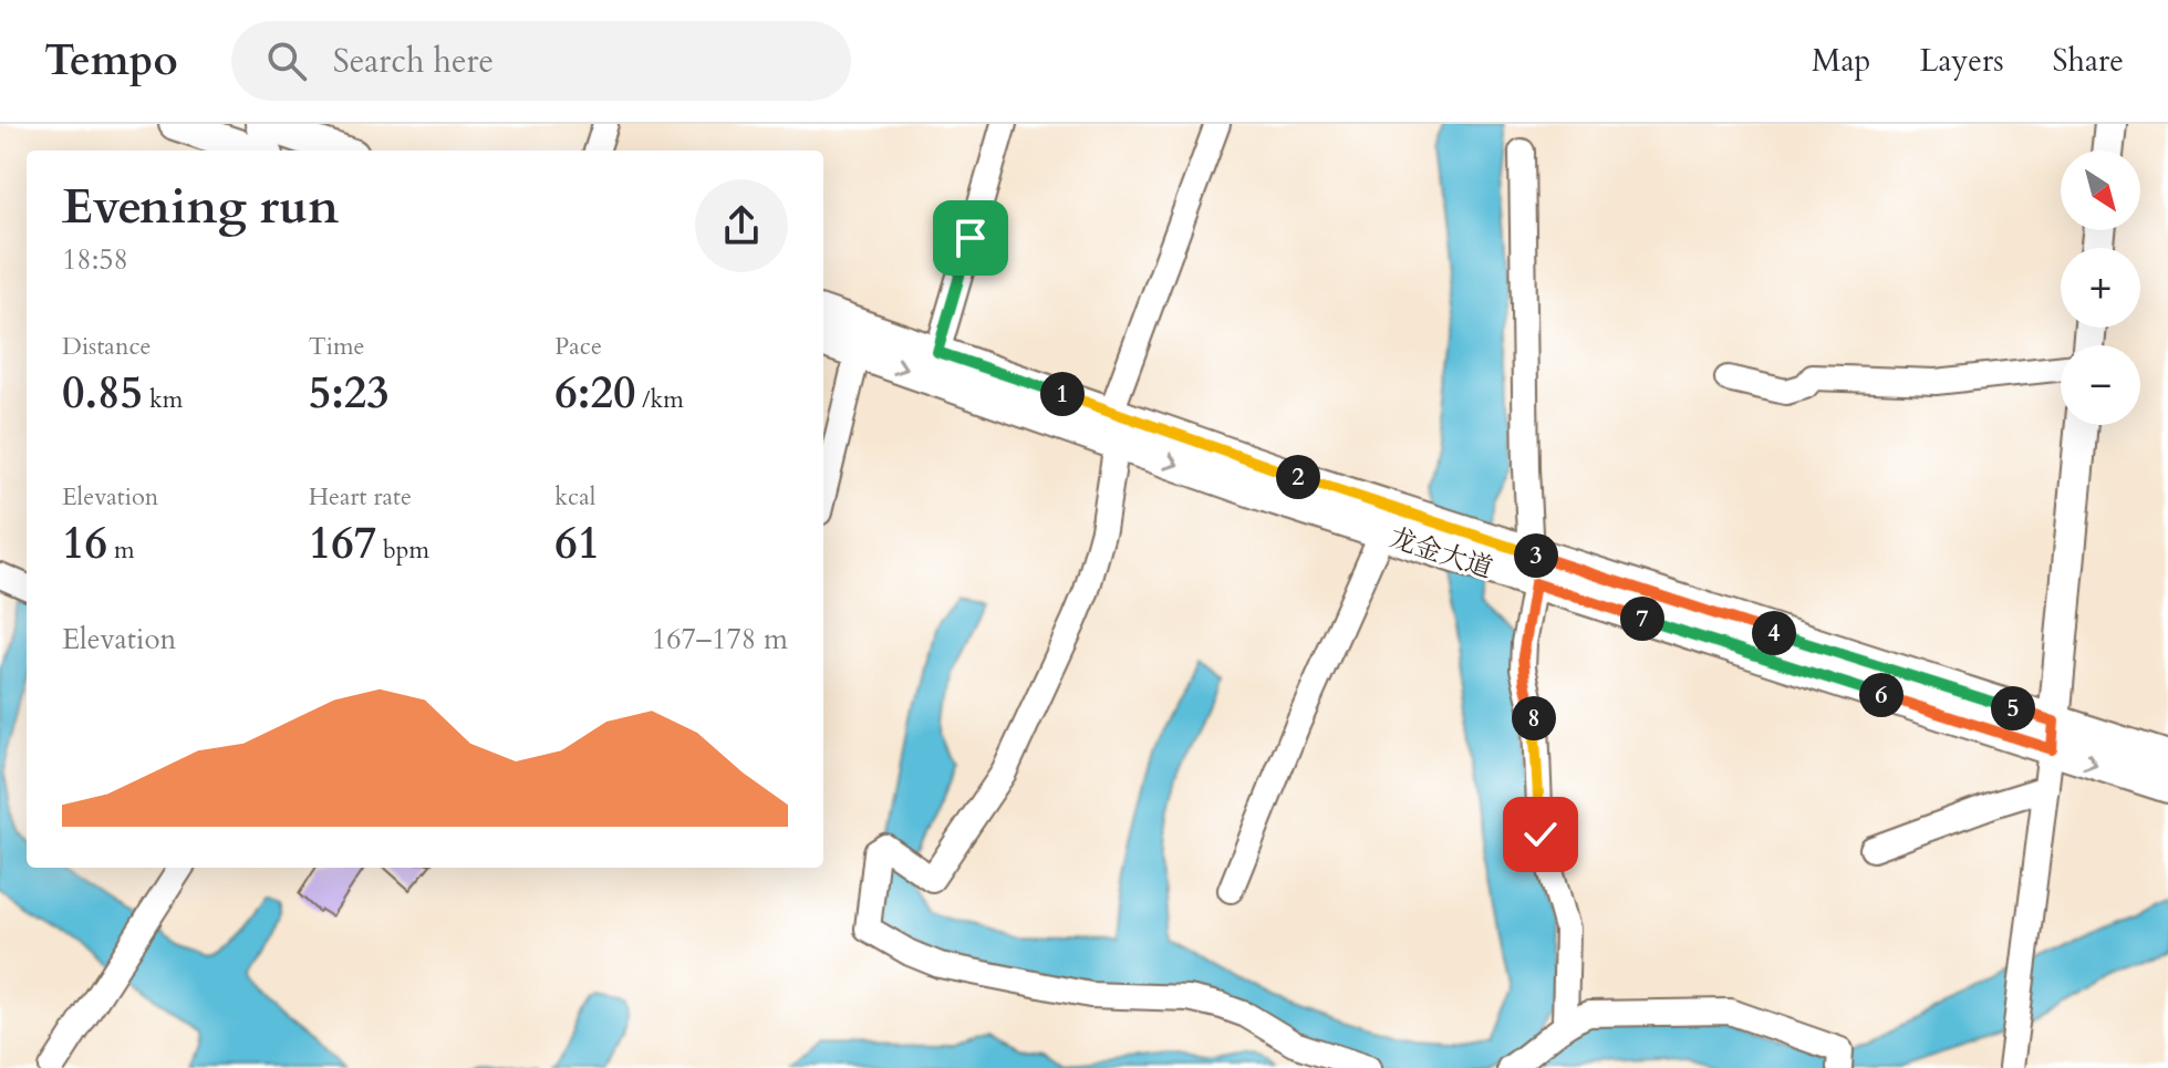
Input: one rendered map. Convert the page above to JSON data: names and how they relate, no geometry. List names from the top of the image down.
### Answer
{
  "streets": {
    "main road": ["龙金大道"]
  },
  "north": "bottom right",
  "page": {
    "header": "Tempo",
    "search": "Search here",
    "nav": ["Map", "Layers", "Share"],
    "map_buttons": ["+", "−"],
    "heading": ["Evening run", "18:58"],
    "stats": [
      ["Distance", "0.85 km"],
      ["Time", "5:23"],
      ["Pace", "6:20 /km"],
      ["Elevation", "16 m"],
      ["Heart rate", "167 bpm"],
      ["kcal", "61"]
    ],
    "pins": [
      "1",
      "2",
      "3",
      "7",
      "4",
      "6",
      "5",
      "8"
    ],
    "chart": ["Elevation", "167–178 m"]
  }
}
